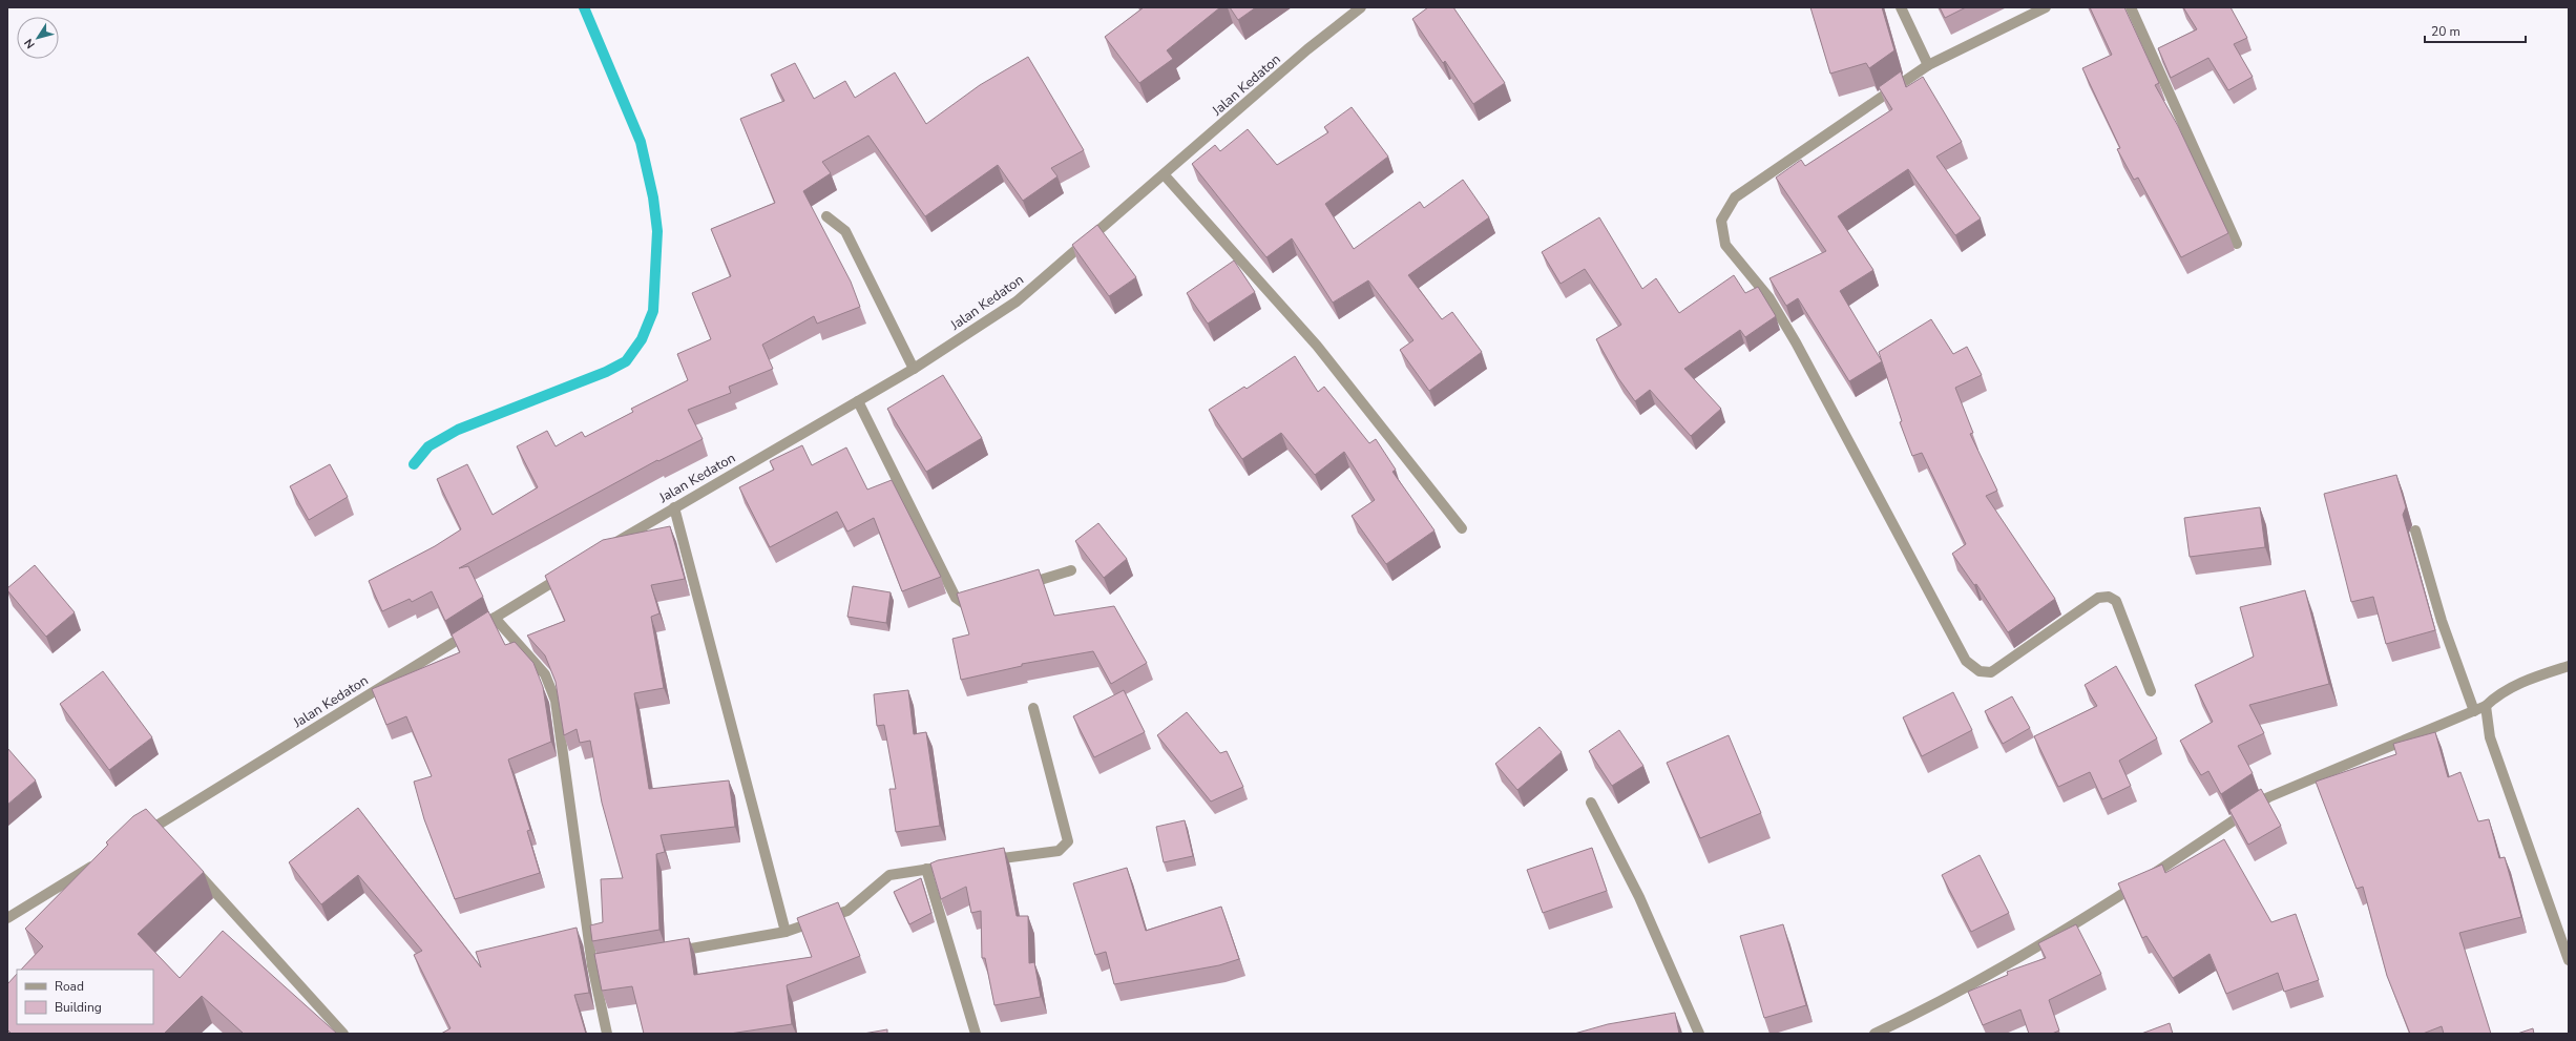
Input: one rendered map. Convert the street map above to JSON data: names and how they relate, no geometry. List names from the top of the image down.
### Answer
{
  "streets": {
    "street": ["Jalan Kedaton"]
  },
  "legend": ["Road", "Building"],
  "scale_bar": "20 m",
  "north": "bottom left"
}
